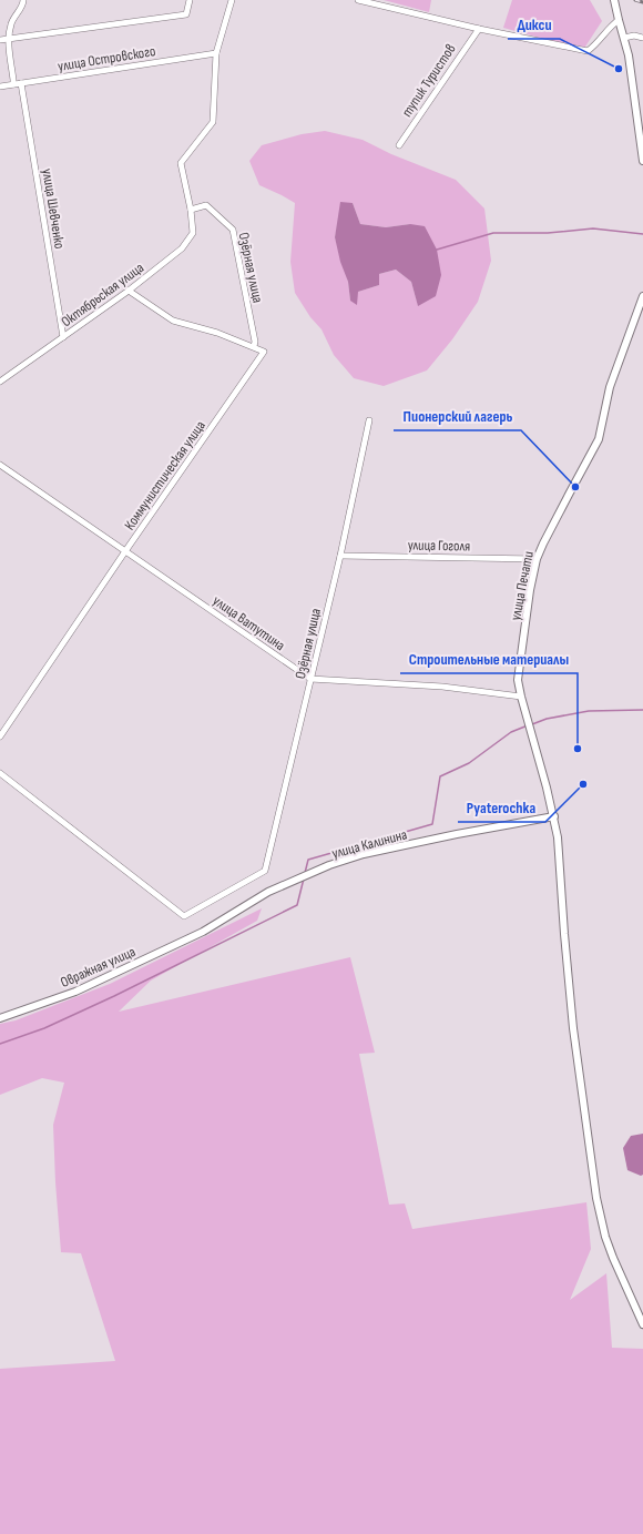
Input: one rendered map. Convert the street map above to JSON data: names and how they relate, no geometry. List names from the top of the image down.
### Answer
{
  "streets": {
    "street": [
      "улица Островского",
      "тупик Туристов",
      "улица Шевченко",
      "Озёрная улица",
      "Октябрьская улица",
      "Коммунистическая улица",
      "улица Гоголя",
      "улица Печати",
      "улица Ватутина",
      "улица Калинина",
      "Овражная улица"
    ]
  },
  "crossings": [
    ["улица Островского", "улица Шевченко"],
    ["улица Шевченко", "Октябрьская улица"],
    ["Озёрная улица", "Октябрьская улица"],
    ["Озёрная улица", "Коммунистическая улица"],
    ["Озёрная улица", "улица Гоголя"],
    ["Озёрная улица", "улица Ватутина"],
    ["Коммунистическая улица", "улица Ватутина"],
    ["улица Гоголя", "улица Печати"],
    ["улица Печати", "улица Калинина"],
    ["улица Калинина", "Овражная улица"]
  ],
  "places": [
    "Дикси",
    "Пионерский лагерь",
    "Строительные материалы",
    "Pyaterochka"
  ]
}
